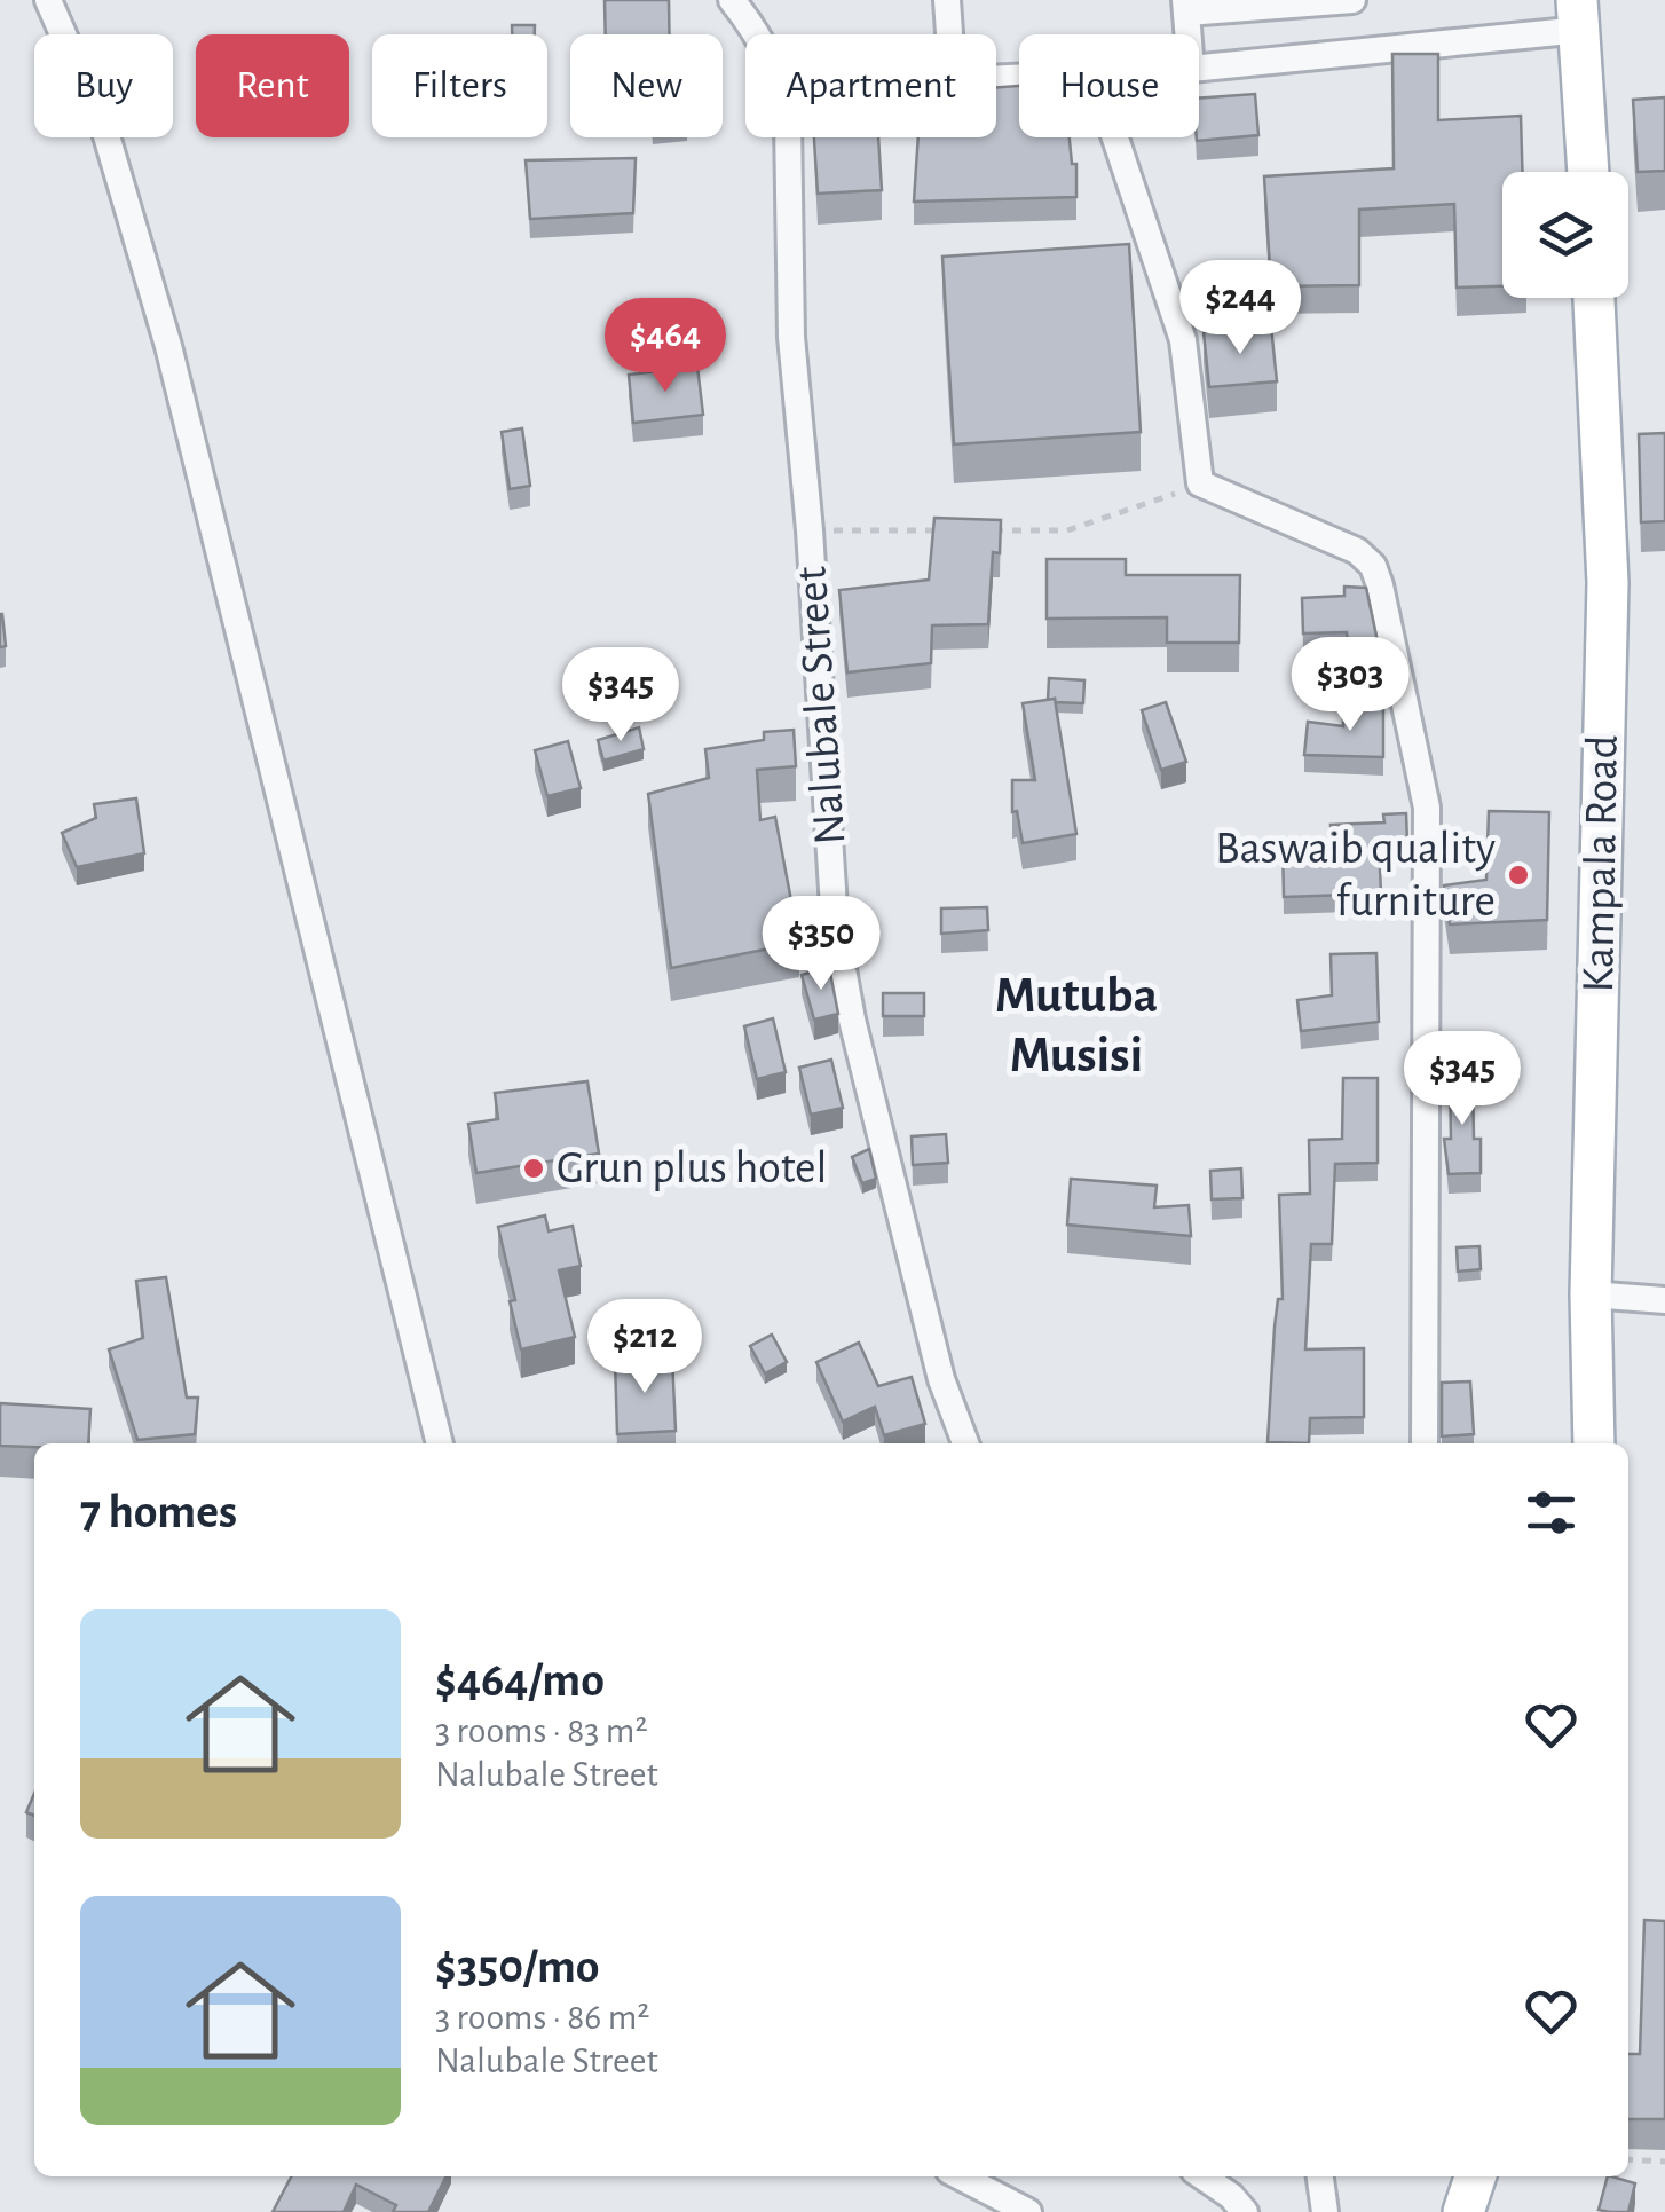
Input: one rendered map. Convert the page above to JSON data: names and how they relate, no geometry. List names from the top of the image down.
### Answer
{
  "streets": {
    "main road": ["Kampala Road"],
    "street": ["Nalubale Street"]
  },
  "districts": ["Mutuba Musisi"],
  "places": ["Baswaib quality furniture", "Grun plus hotel"],
  "page": {
    "chip": [
      "Buy",
      "Rent",
      "Filters",
      "New",
      "Apartment",
      "House"
    ],
    "price": [
      "$244",
      "$464",
      "$303",
      "$345",
      "$350",
      "$345",
      "$212"
    ],
    "heading": "7 homes",
    "list": [
      {
        "name": "$464/mo",
        "note": "3 rooms · 83 m² · Nalubale Street"
      },
      {
        "name": "$350/mo",
        "note": "3 rooms · 86 m² · Nalubale Street"
      }
    ]
  }
}
